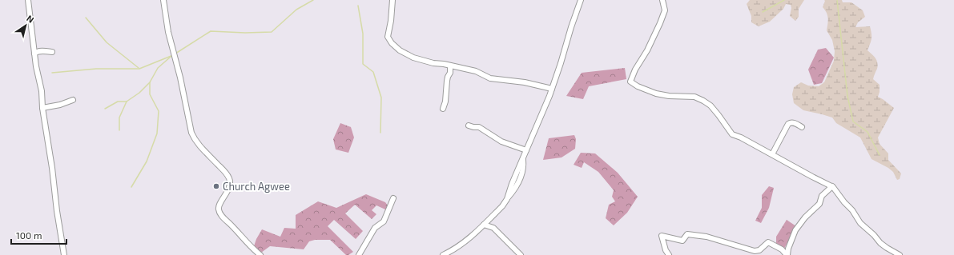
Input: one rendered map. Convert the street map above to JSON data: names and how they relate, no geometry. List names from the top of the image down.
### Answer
{
  "places": ["Church Agwee"],
  "scale_bar": "100 m",
  "north": "top right"
}
